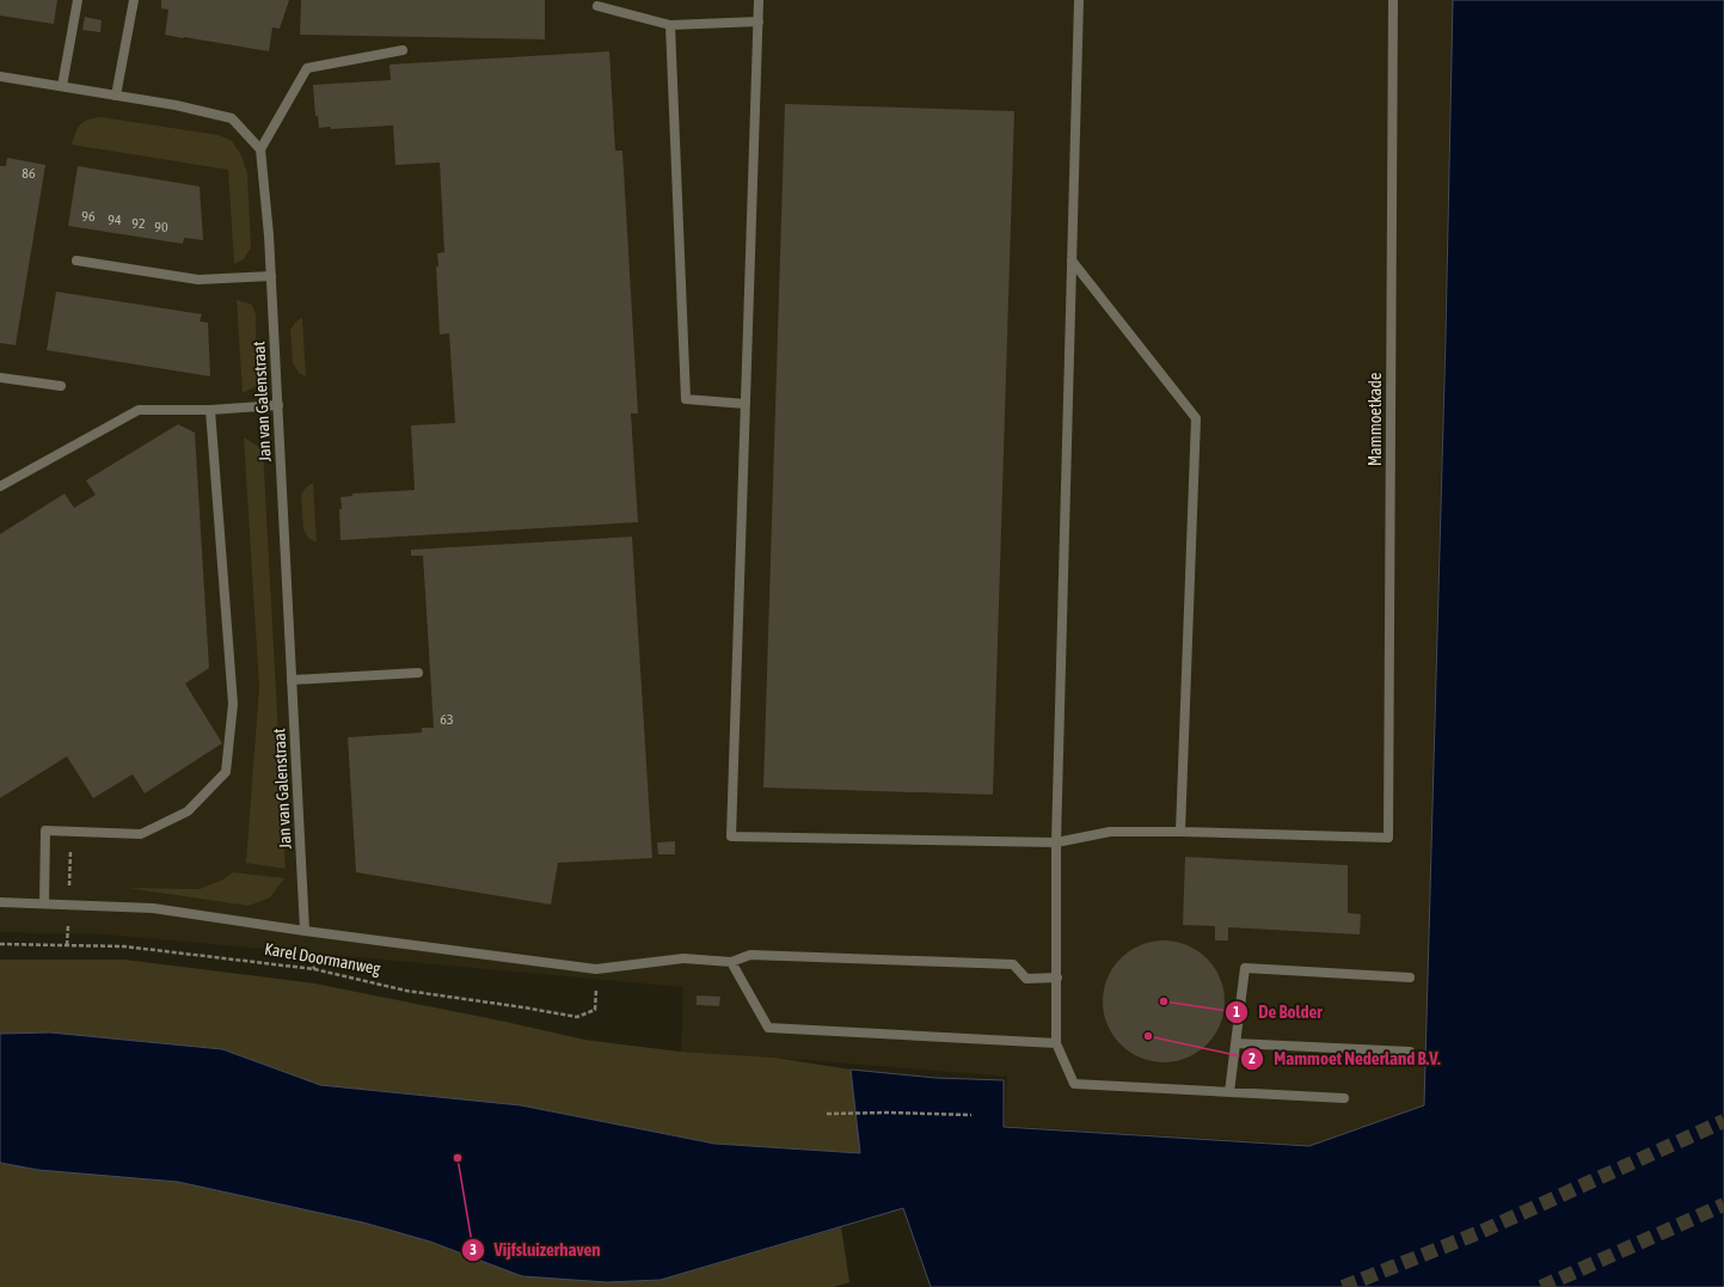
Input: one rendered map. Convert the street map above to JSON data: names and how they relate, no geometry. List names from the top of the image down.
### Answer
{
  "streets": {
    "street": ["Jan van Galenstraat", "Mammoetkade", "Karel Doormanweg"]
  },
  "crossings": [
    ["Jan van Galenstraat", "Karel Doormanweg"]
  ],
  "places": ["De Bolder", "Mammoet Nederland B.V.", "Vijfsluizerhaven"],
  "house_numbers": [
    "86",
    "96",
    "94",
    "92",
    "90",
    "63"
  ]
}
